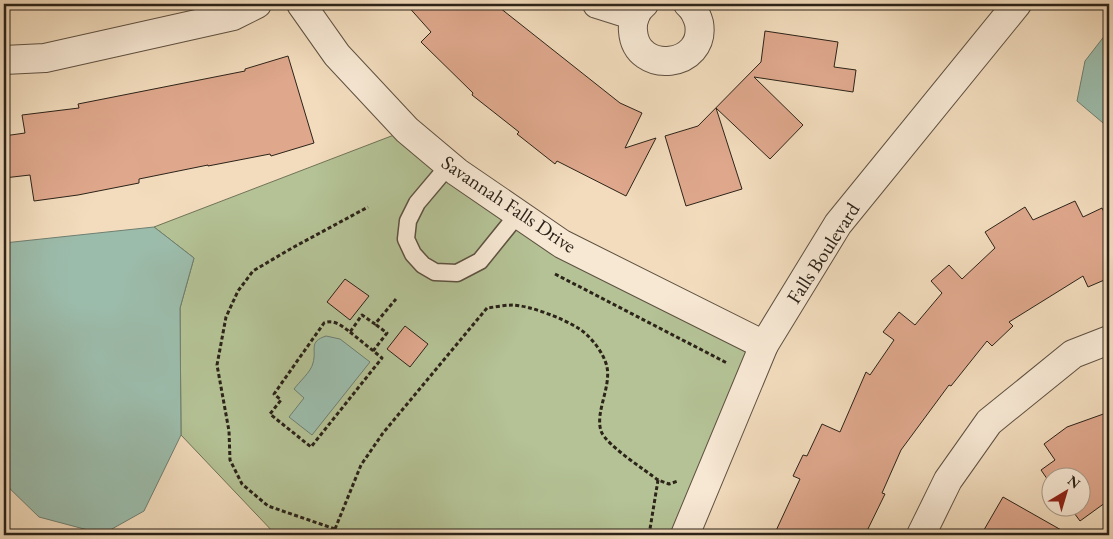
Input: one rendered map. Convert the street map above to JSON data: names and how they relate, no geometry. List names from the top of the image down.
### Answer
{
  "streets": {
    "street": ["Savannah Falls Drive", "Falls Boulevard"]
  },
  "crossings": [
    ["Savannah Falls Drive", "Falls Boulevard"]
  ],
  "north": "top right"
}
